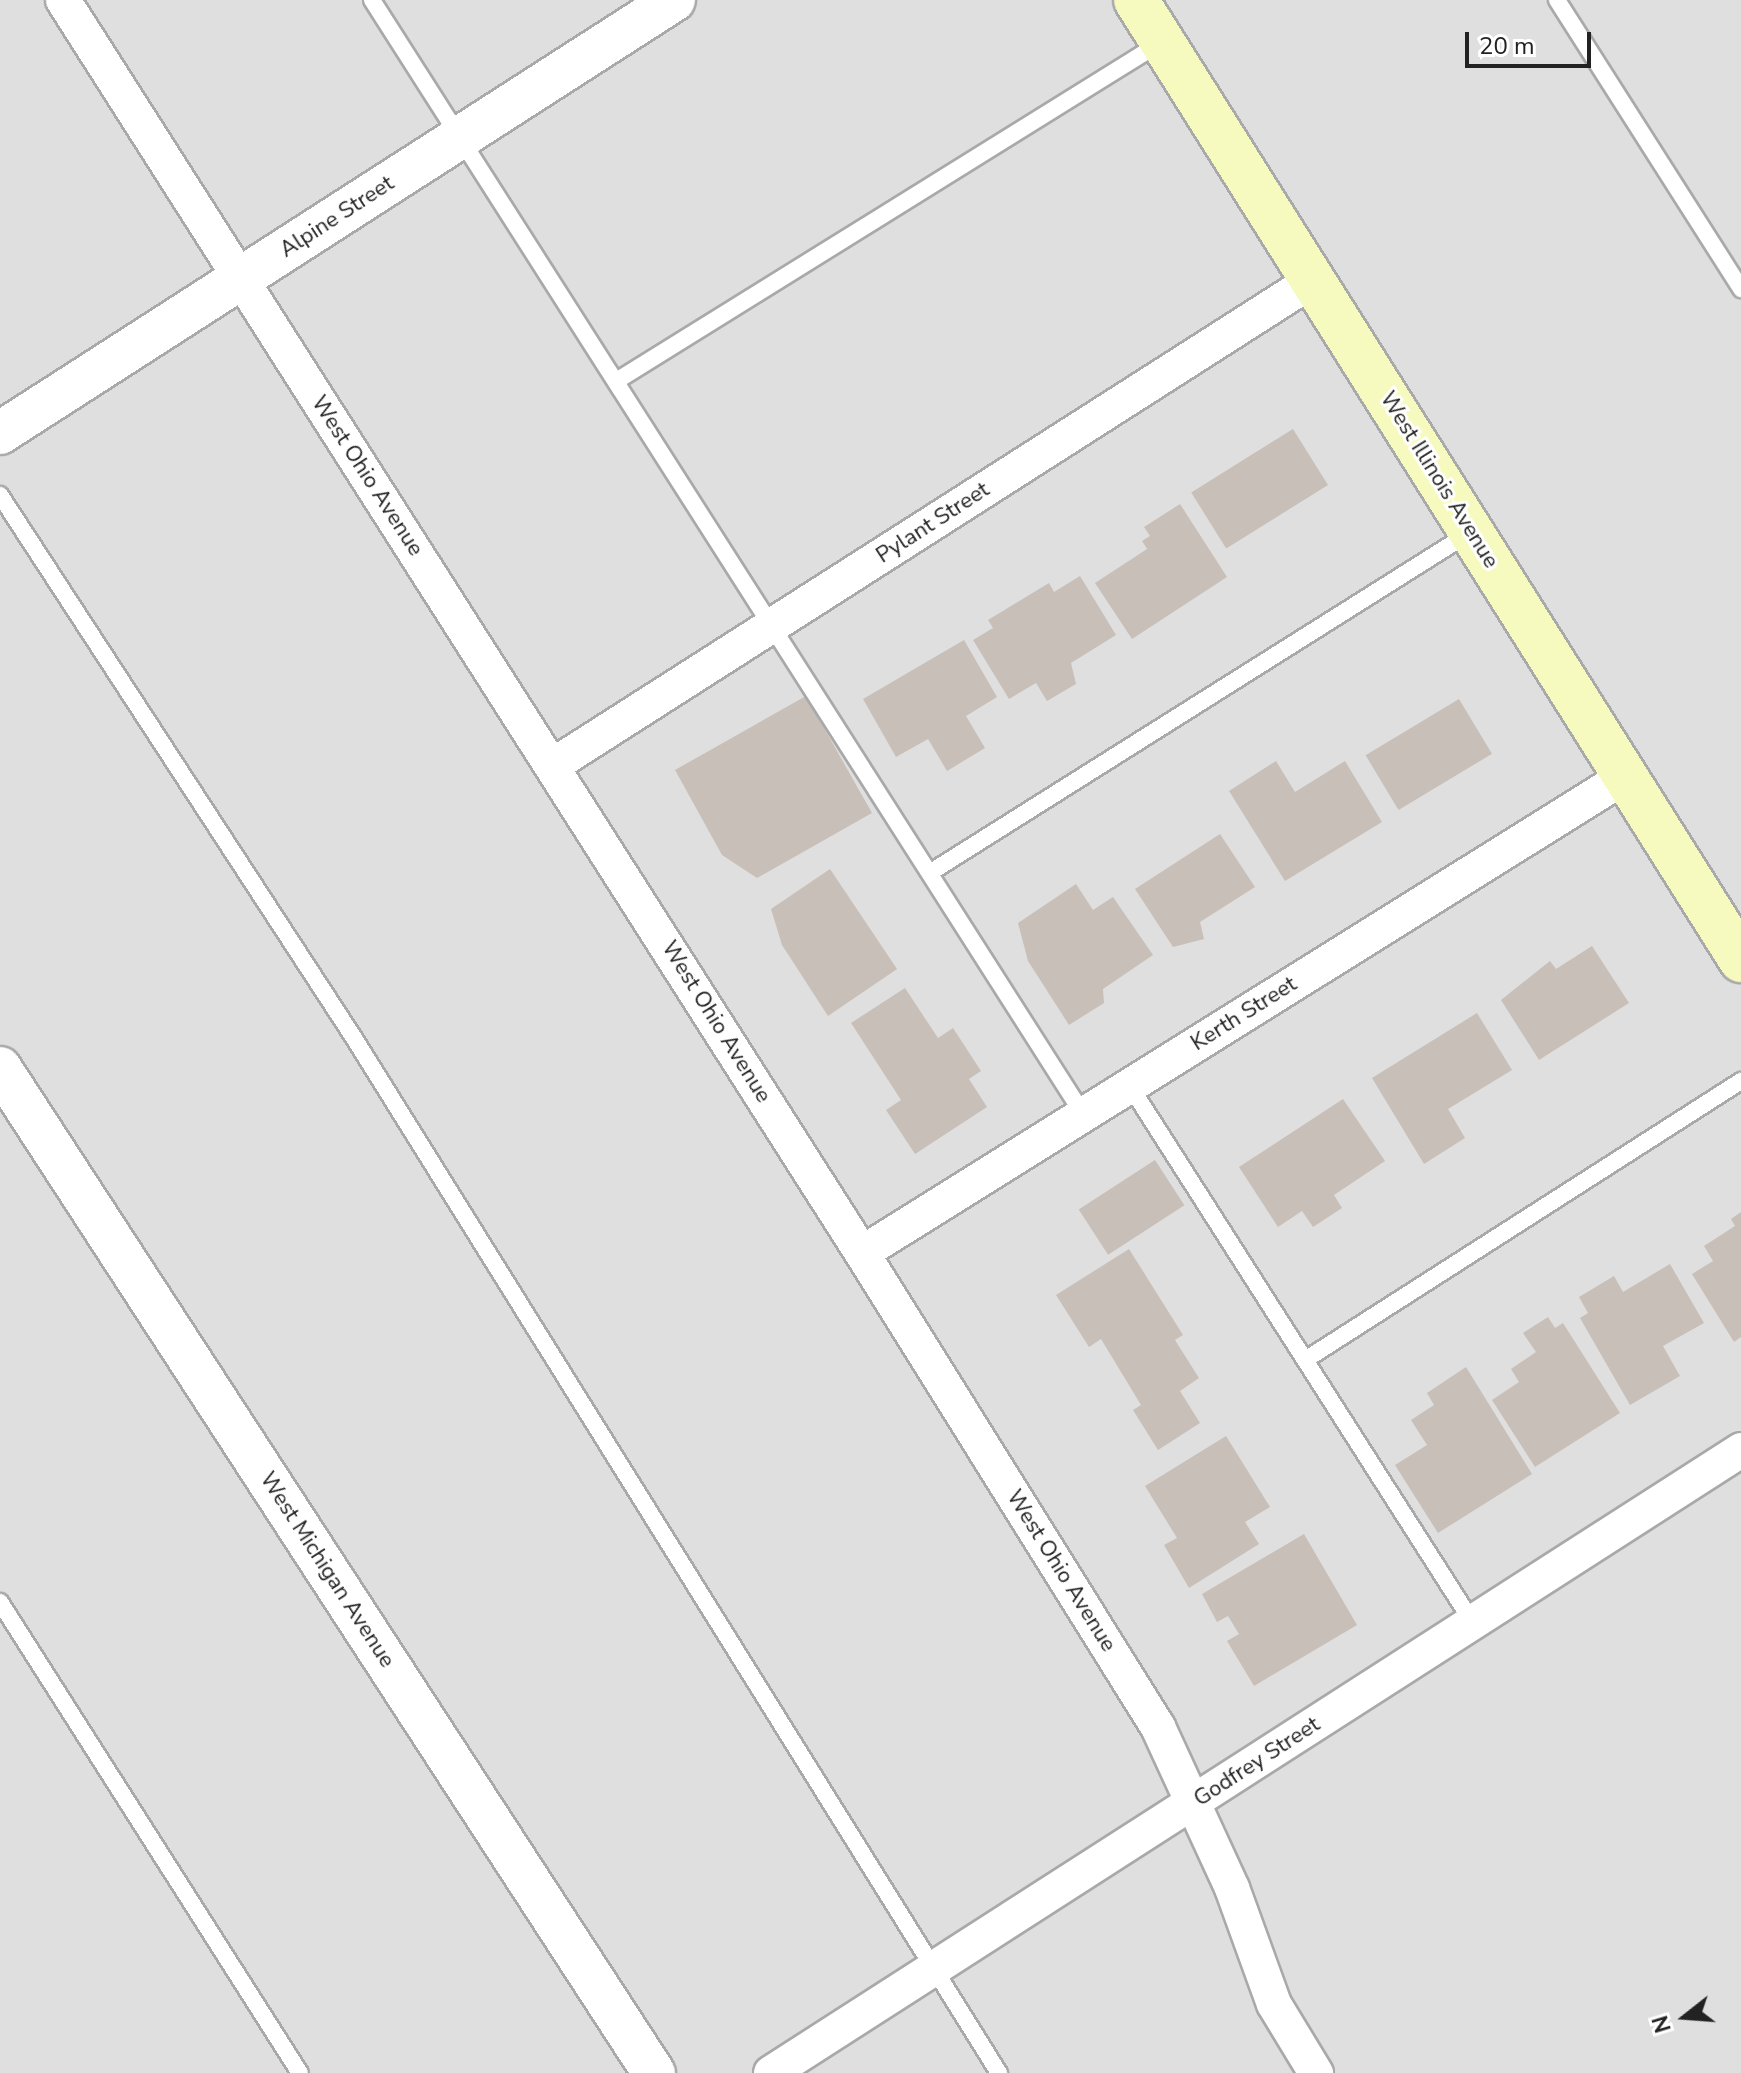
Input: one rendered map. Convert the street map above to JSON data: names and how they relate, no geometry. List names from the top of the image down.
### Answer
{
  "streets": {
    "main road": ["West Illinois Avenue"],
    "street": [
      "Alpine Street",
      "West Ohio Avenue",
      "Pylant Street",
      "Kerth Street",
      "West Michigan Avenue",
      "Godfrey Street"
    ]
  },
  "crossings": [
    ["Alpine Street", "West Ohio Avenue"],
    ["West Ohio Avenue", "Pylant Street"],
    ["West Ohio Avenue", "Kerth Street"],
    ["West Ohio Avenue", "Godfrey Street"],
    ["West Illinois Avenue", "Pylant Street"],
    ["West Illinois Avenue", "Kerth Street"]
  ],
  "scale_bar": "20 m",
  "north": "left"
}
